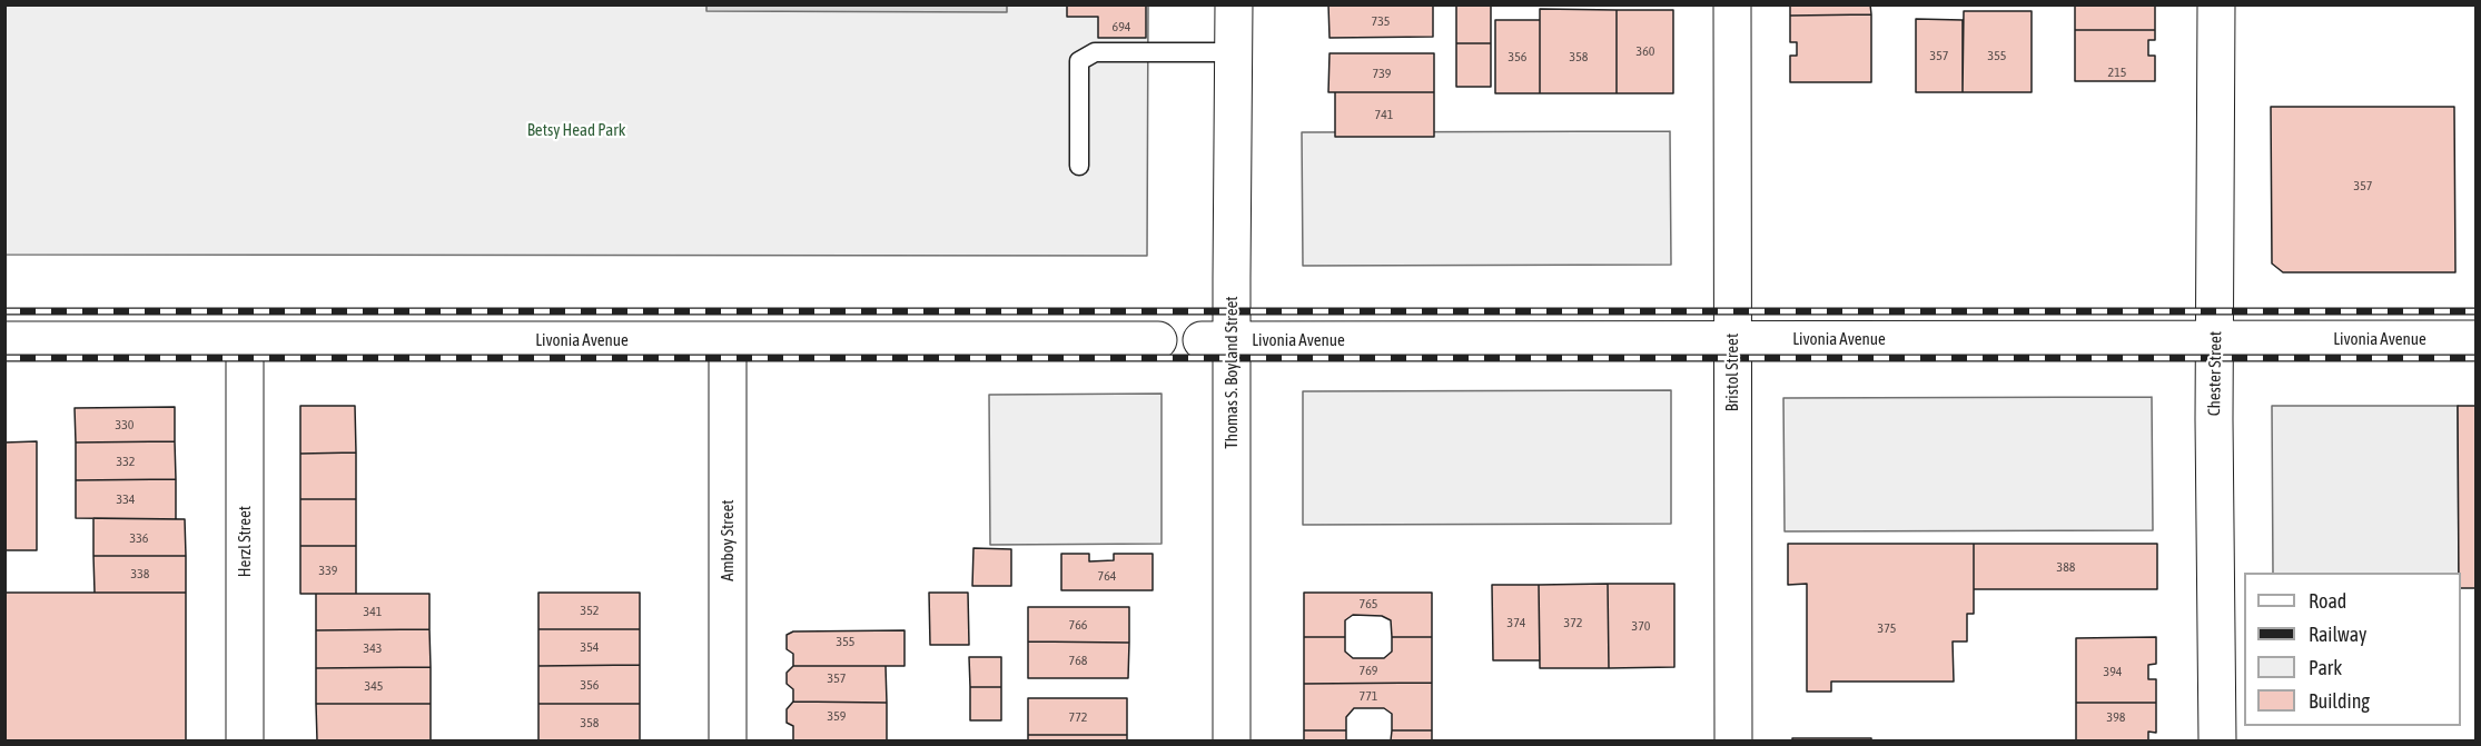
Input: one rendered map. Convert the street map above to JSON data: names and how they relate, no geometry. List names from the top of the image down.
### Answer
{
  "streets": {
    "street": [
      "Livonia Avenue",
      "Thomas S. Boyland Street",
      "Bristol Street",
      "Chester Street",
      "Amboy Street",
      "Herzl Street"
    ]
  },
  "crossings": [
    ["Livonia Avenue", "Thomas S. Boyland Street"],
    ["Livonia Avenue", "Bristol Street"],
    ["Livonia Avenue", "Chester Street"],
    ["Livonia Avenue", "Amboy Street"],
    ["Livonia Avenue", "Herzl Street"]
  ],
  "parks": ["Betsy Head Park"],
  "house_numbers": [
    "735",
    "694",
    "360",
    "357",
    "355",
    "356",
    "358",
    "215",
    "739",
    "741",
    "357",
    "330",
    "332",
    "334",
    "336",
    "388",
    "339",
    "338",
    "764",
    "765",
    "352",
    "341",
    "374",
    "372",
    "766",
    "370",
    "375",
    "355",
    "354",
    "343",
    "768",
    "769",
    "394",
    "357",
    "356",
    "345",
    "771",
    "359",
    "772",
    "398",
    "358"
  ],
  "legend": [
    "Road",
    "Railway",
    "Park",
    "Building"
  ]
}
